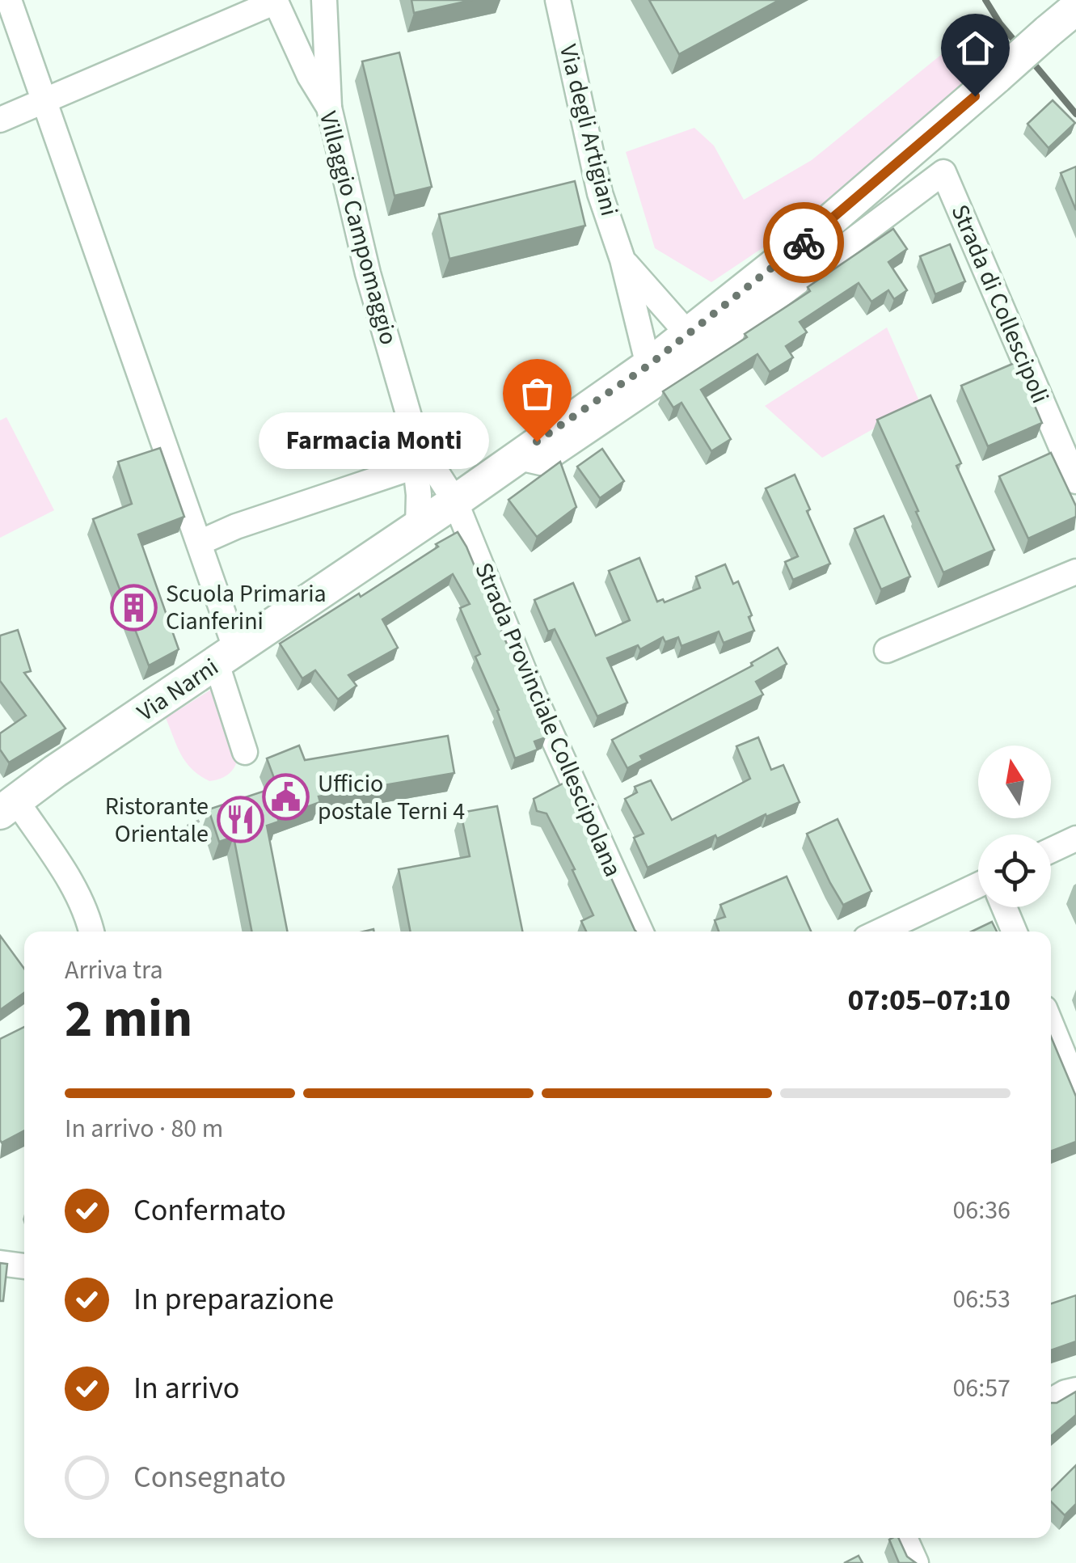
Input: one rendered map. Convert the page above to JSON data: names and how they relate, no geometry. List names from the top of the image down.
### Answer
{
  "streets": {
    "main road": ["Via Narni"],
    "street": [
      "Via degli Artigiani",
      "Villaggio Campomaggio",
      "Strada di Collescipoli",
      "Strada Provinciale Collescipolana"
    ]
  },
  "crossings": [
    ["Via degli Artigiani", "Via Narni"],
    ["Villaggio Campomaggio", "Via Narni"],
    ["Villaggio Campomaggio", "Strada Provinciale Collescipolana"],
    ["Strada di Collescipoli", "Via Narni"],
    ["Via Narni", "Strada Provinciale Collescipolana"]
  ],
  "places": {
    "other": ["Farmacia Monti"],
    "building": ["Scuola Primaria Cianferini"],
    "public building": ["Ufficio postale Terni 4"],
    "restaurant": ["Ristorante Orientale"]
  },
  "north": "top",
  "page": {
    "bubble": "Farmacia Monti",
    "heading": ["2 min", "Arriva tra", "07:05–07:10"],
    "bar": "In arrivo · 80 m",
    "list": [
      ["Confermato", "06:36"],
      ["In preparazione", "06:53"],
      ["In arrivo", "06:57"],
      "Consegnato"
    ]
  }
}
